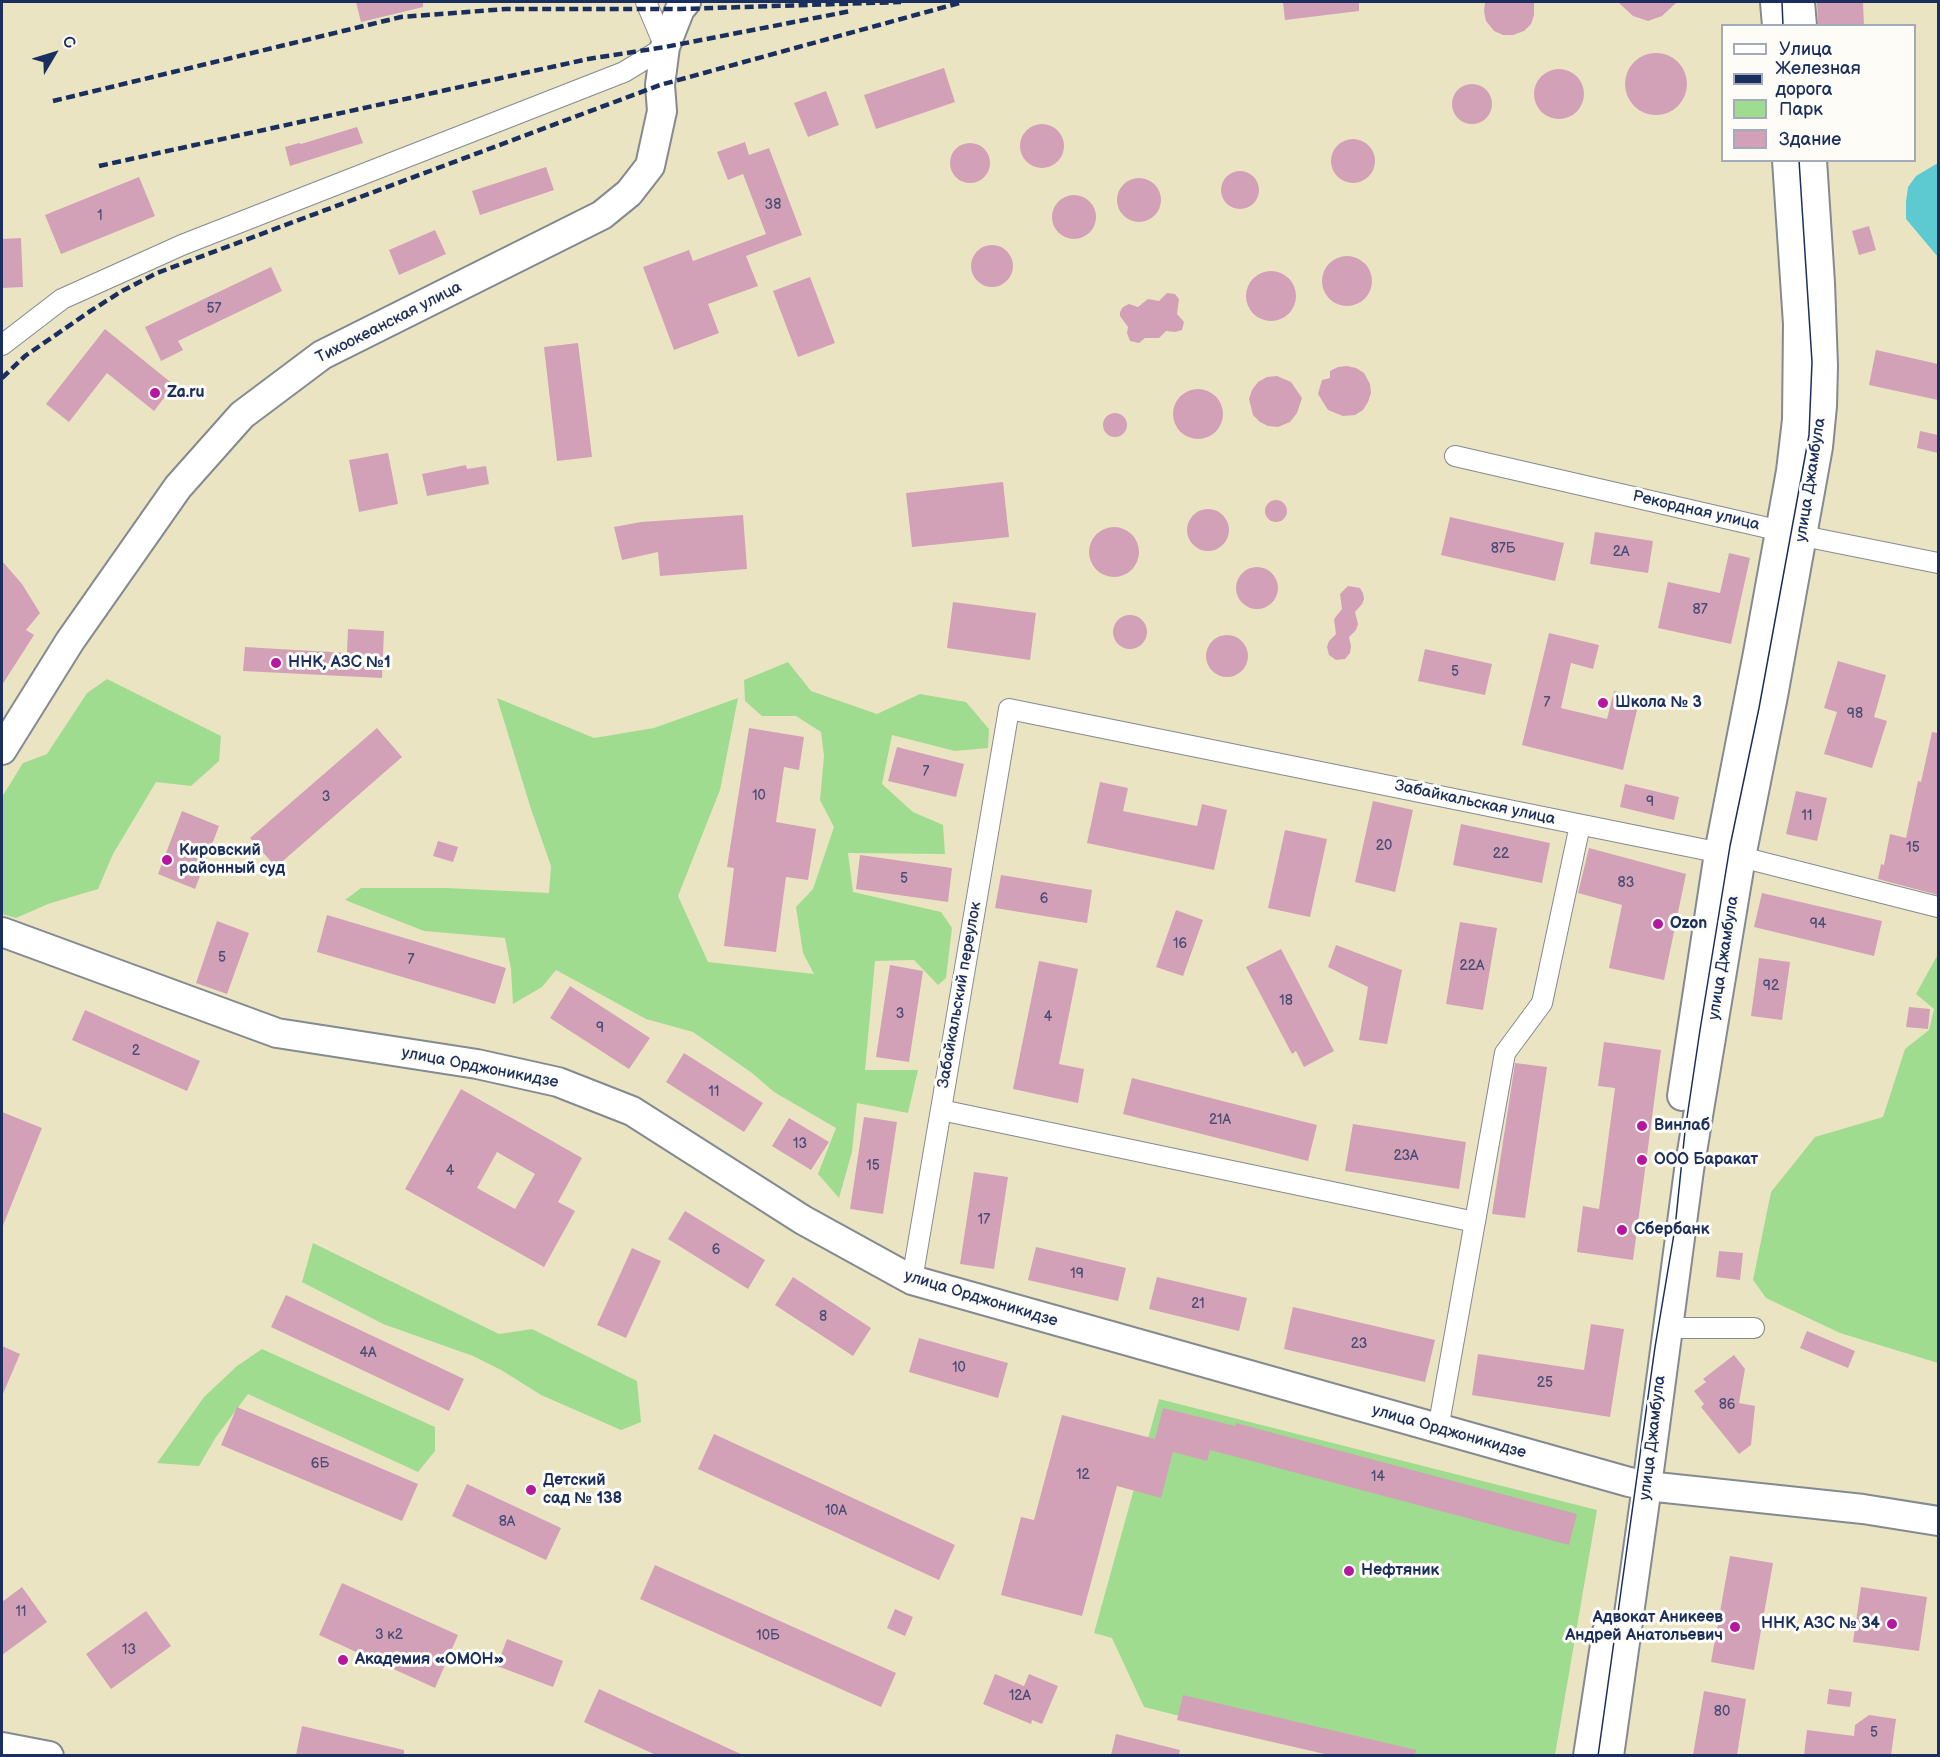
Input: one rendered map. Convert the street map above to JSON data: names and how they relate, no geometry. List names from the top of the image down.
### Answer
{
  "streets": {
    "street": [
      "Тихоокеанская улица",
      "улица Джамбула",
      "Рекордная улица",
      "Забайкальская улица",
      "Забайкальский переулок",
      "улица Орджоникидзе"
    ]
  },
  "crossings": [
    ["улица Джамбула", "Рекордная улица"],
    ["улица Джамбула", "Забайкальская улица"],
    ["улица Джамбула", "улица Орджоникидзе"],
    ["Забайкальская улица", "Забайкальский переулок"],
    ["Забайкальский переулок", "улица Орджоникидзе"]
  ],
  "places": [
    "Za.ru",
    "ННК, АЗС №1",
    "Школа № 3",
    "Кировский районный суд",
    "Ozon",
    "Винлаб",
    "ООО Баракат",
    "Сбербанк",
    "Детский сад № 138",
    "Нефтяник",
    "ННК, АЗС № 34",
    "Адвокат Аникеев Андрей Анатольевич",
    "Академия «ОМОН»"
  ],
  "house_numbers": [
    "38",
    "1",
    "57",
    "87Б",
    "2А",
    "87",
    "5",
    "7",
    "98",
    "7",
    "10",
    "3",
    "9",
    "11",
    "20",
    "15",
    "22",
    "5",
    "83",
    "6",
    "94",
    "16",
    "5",
    "7",
    "22А",
    "92",
    "18",
    "3",
    "4",
    "9",
    "2",
    "11",
    "21А",
    "13",
    "23А",
    "15",
    "4",
    "17",
    "6",
    "19",
    "21",
    "8",
    "23",
    "4А",
    "10",
    "25",
    "86",
    "6Б",
    "12",
    "14",
    "10А",
    "8А",
    "11",
    "3 к2",
    "10Б",
    "13",
    "12А",
    "80",
    "5"
  ],
  "legend": [
    "Улица",
    "Железная дорога",
    "Парк",
    "Здание"
  ],
  "north": "top right"
}
